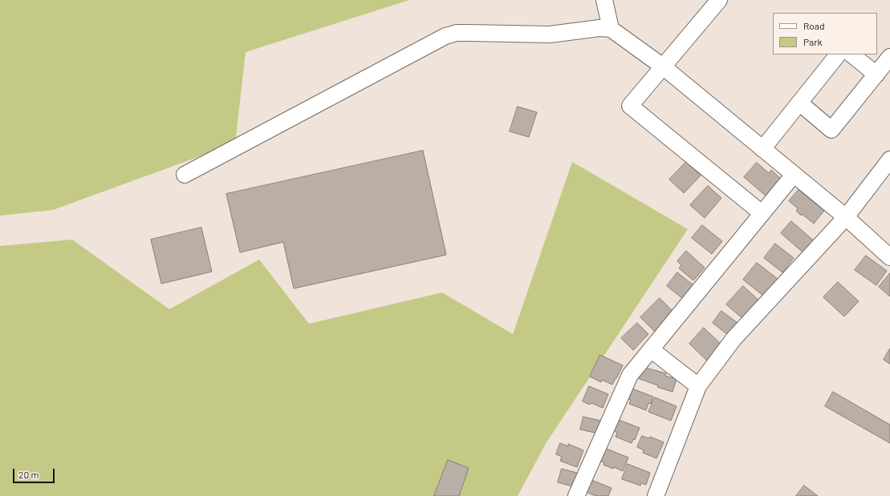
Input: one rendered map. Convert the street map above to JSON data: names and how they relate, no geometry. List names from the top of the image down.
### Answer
{
  "legend": ["Road", "Park"],
  "scale_bar": "20 m"
}
